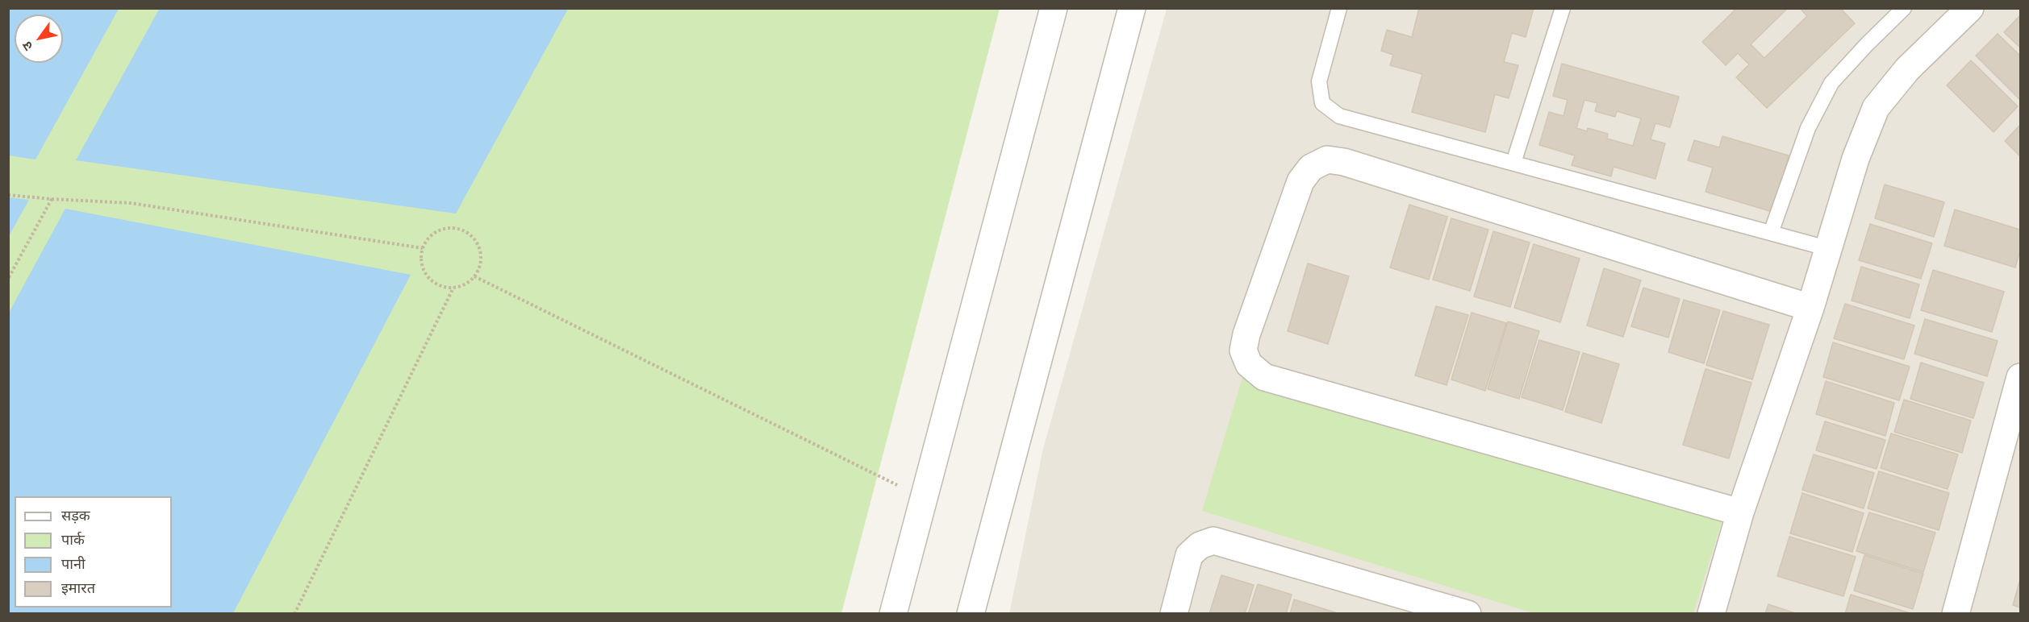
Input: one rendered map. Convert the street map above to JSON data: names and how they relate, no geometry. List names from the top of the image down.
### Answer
{
  "legend": [
    "सड़क",
    "पार्क",
    "पानी",
    "इमारत"
  ],
  "north": "bottom left"
}
